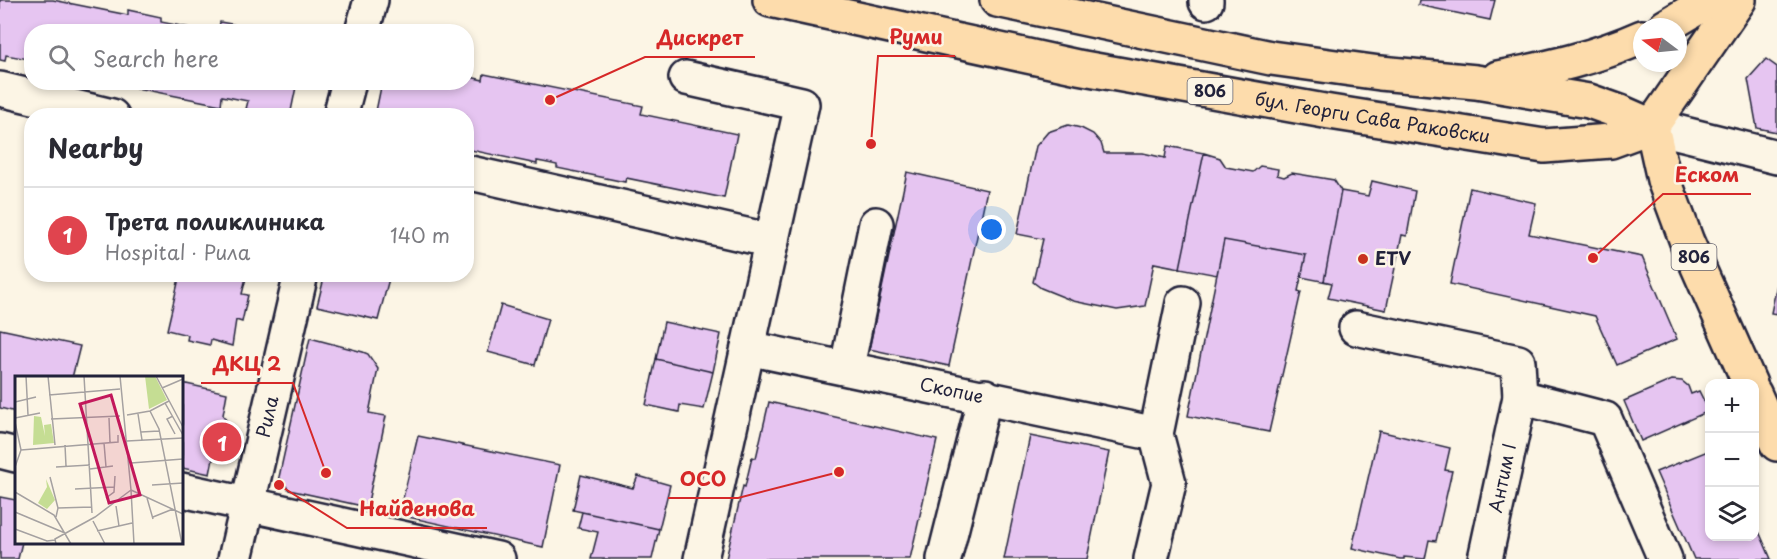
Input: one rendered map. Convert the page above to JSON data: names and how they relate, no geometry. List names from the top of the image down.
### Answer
{
  "streets": {
    "main road": ["806", "бул. Георги Сава Раковски"],
    "street": ["Скопие", "Рила", "Антим I"]
  },
  "crossings": [
    ["806", "бул. Георги Сава Раковски"]
  ],
  "places": [
    "Дискрет",
    "Руми",
    "Еском",
    "ETV",
    "ОСО",
    "ДКЦ 2",
    "Найденова"
  ],
  "north": "left",
  "page": {
    "search": "Search here",
    "heading": "Nearby",
    "list": [
      {
        "mark": "1",
        "name": "Трета поликлиника",
        "note": "Hospital · Рила",
        "value": "140 m"
      }
    ],
    "map_buttons": ["+", "−"],
    "pins": "1"
  }
}
